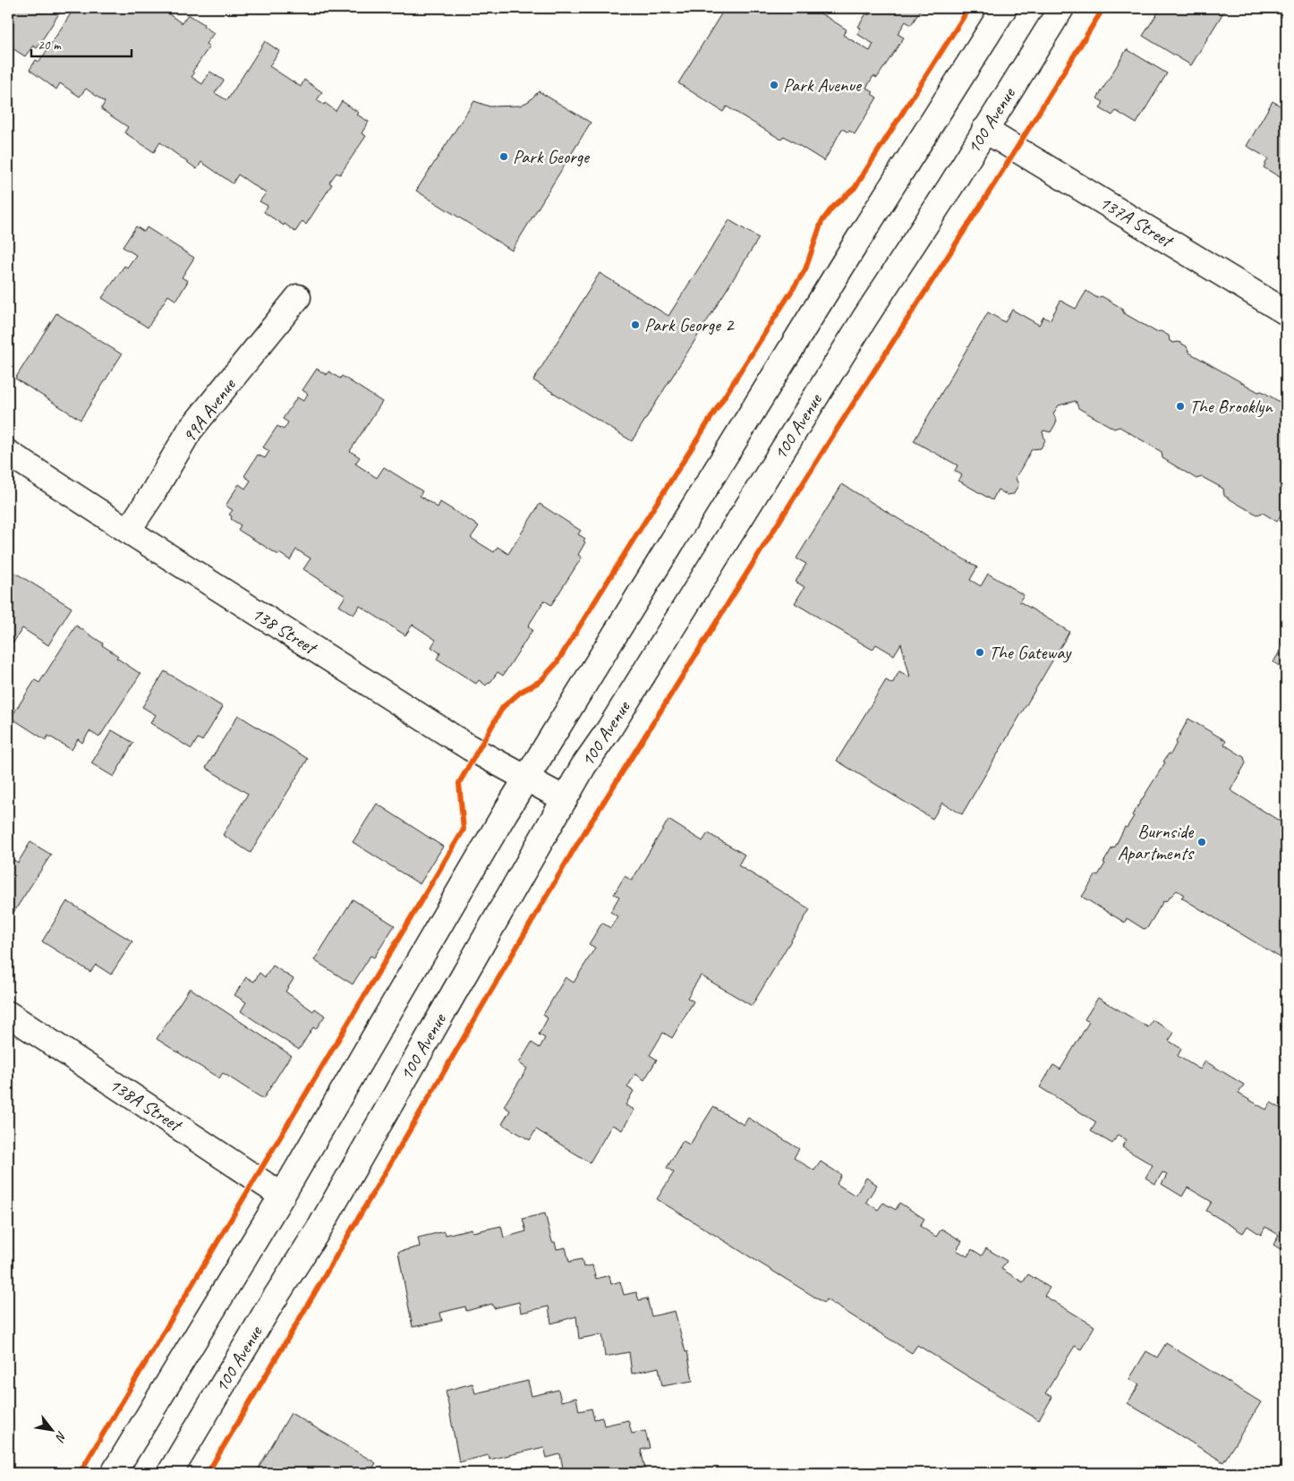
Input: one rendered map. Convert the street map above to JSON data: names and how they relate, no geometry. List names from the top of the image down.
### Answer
{
  "streets": {
    "main road": [
      "100 Avenue",
      "137A Street",
      "99A Avenue",
      "138 Street",
      "138A Street"
    ]
  },
  "crossings": [
    ["100 Avenue", "137A Street"],
    ["100 Avenue", "138 Street"],
    ["99A Avenue", "138 Street"]
  ],
  "places": [
    "Park Avenue",
    "Park George",
    "Park George 2",
    "The Brooklyn",
    "The Gateway",
    "Burnside Apartments"
  ],
  "scale_bar": "20 m",
  "north": "bottom right"
}
